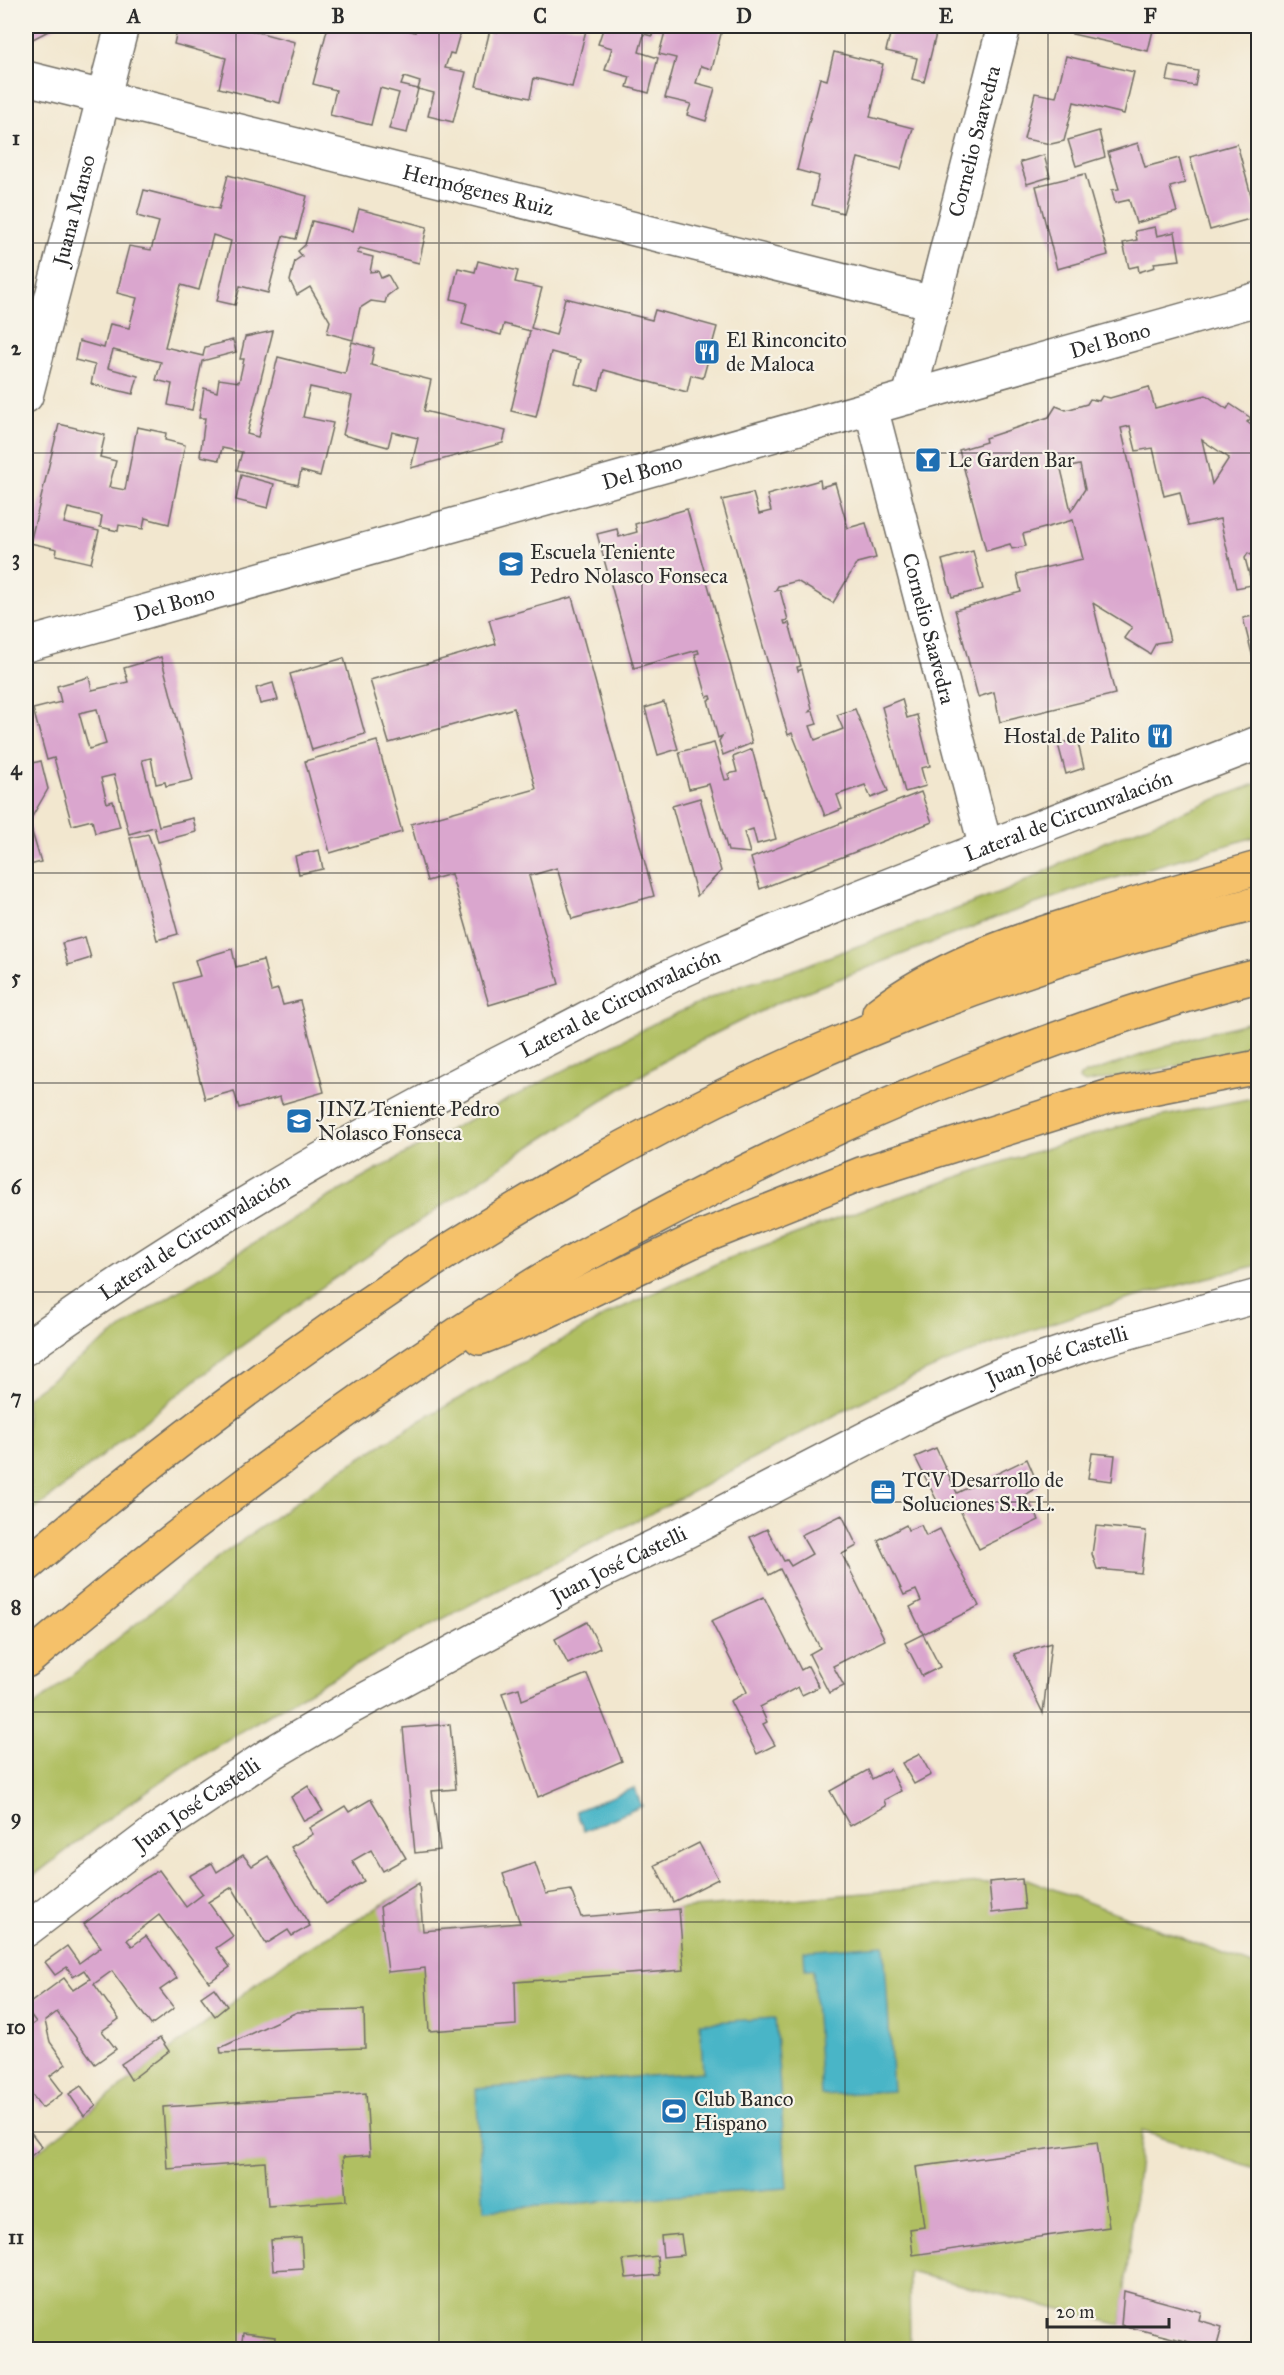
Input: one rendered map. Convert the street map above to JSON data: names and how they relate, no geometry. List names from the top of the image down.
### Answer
{
  "streets": {
    "street": [
      "Cornelio Saavedra",
      "Hermógenes Ruiz",
      "Juana Manso",
      "Del Bono",
      "Lateral de Circunvalación",
      "Juan José Castelli"
    ]
  },
  "crossings": [
    ["Cornelio Saavedra", "Hermógenes Ruiz"],
    ["Cornelio Saavedra", "Del Bono"],
    ["Cornelio Saavedra", "Lateral de Circunvalación"],
    ["Hermógenes Ruiz", "Juana Manso"]
  ],
  "places": {
    "restaurant": ["El Rinconcito de Maloca", "Hostal de Palito"],
    "bar": ["Le Garden Bar"],
    "school or university": ["Escuela Teniente Pedro Nolasco Fonseca", "JINZ Teniente Pedro Nolasco Fonseca"],
    "office": ["TCV Desarrollo de Soluciones S.R.L."],
    "sports": ["Club Banco Hispano"]
  },
  "scale_bar": "20 m",
  "grid": {
    "columns": [
      "A",
      "B",
      "C",
      "D",
      "E",
      "F"
    ],
    "rows": [
      "1",
      "2",
      "3",
      "4",
      "5",
      "6",
      "7",
      "8",
      "9",
      "10",
      "11"
    ]
  }
}
